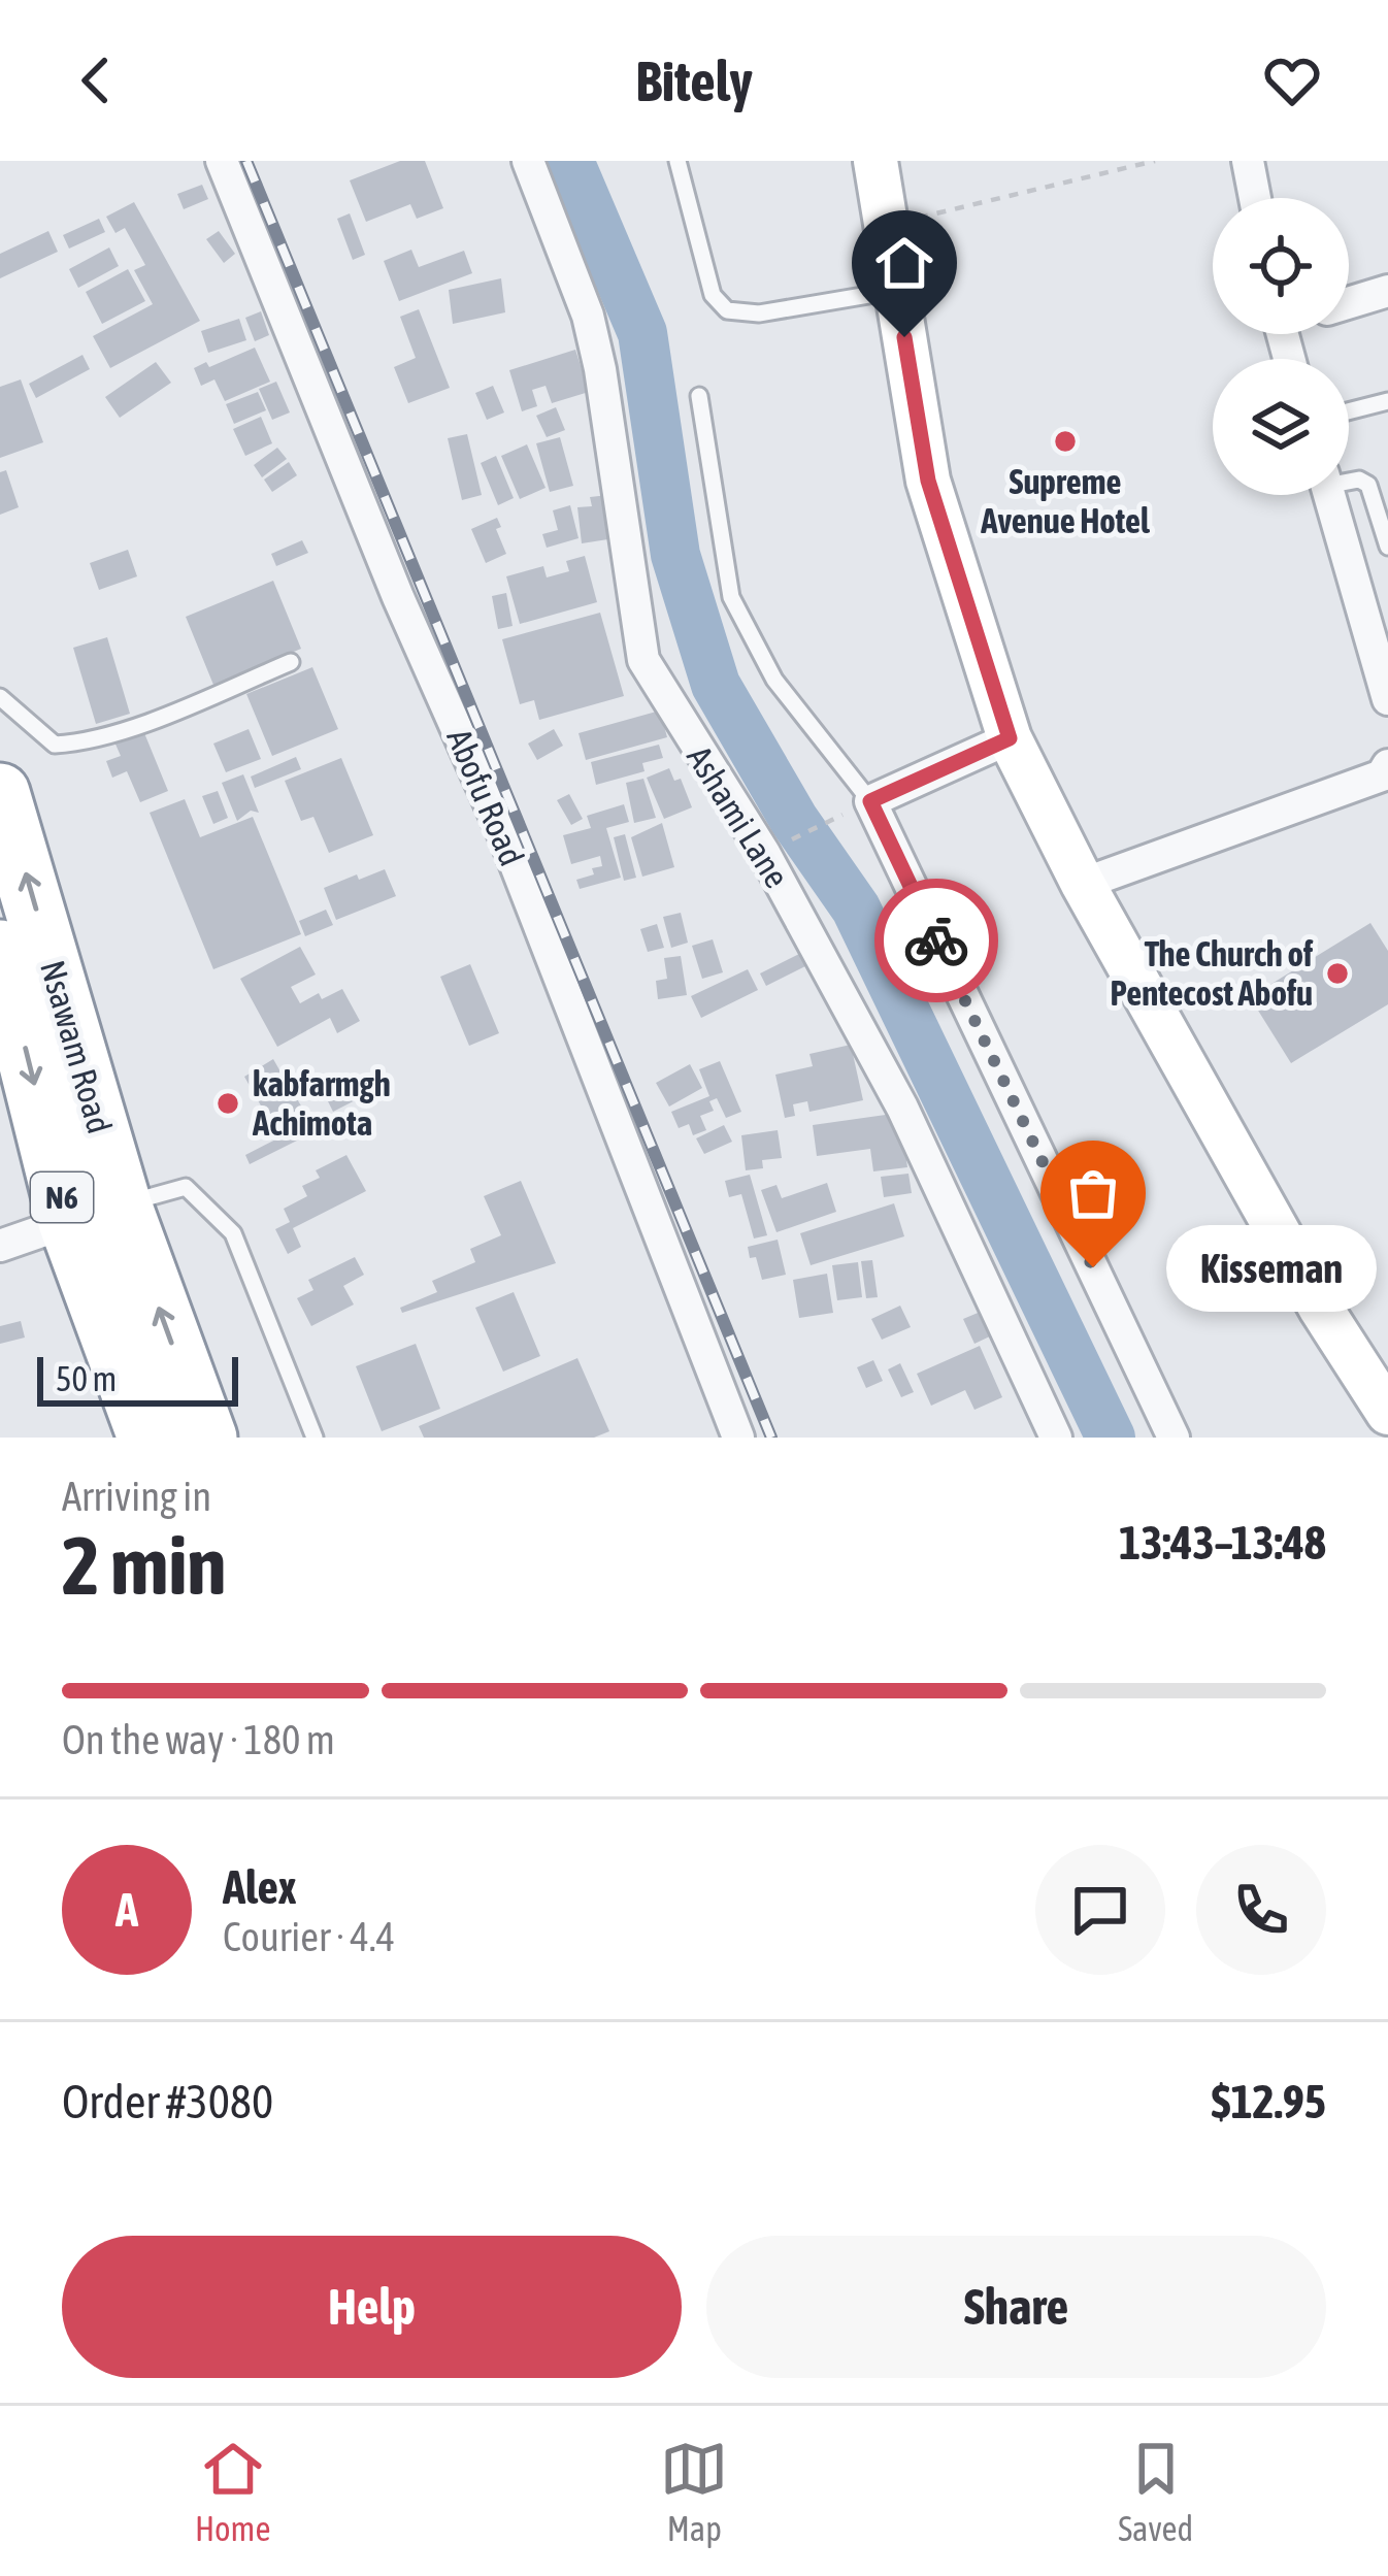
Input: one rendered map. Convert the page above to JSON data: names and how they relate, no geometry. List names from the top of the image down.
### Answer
{
  "streets": {
    "highway": ["Nsawam Road", "N6"],
    "street": ["Abofu Road", "Ashami Lane"]
  },
  "places": [
    "Supreme Avenue Hotel",
    "The Church of Pentecost Abofu",
    "kabfarmgh Achimota",
    "Kisseman"
  ],
  "scale_bar": "50 m",
  "page": {
    "header": "Bitely",
    "bubble": "Kisseman",
    "scale": "50 m",
    "heading": ["2 min", "Arriving in", "13:43–13:48"],
    "panel": [
      "Alex",
      "Courier · 4.4",
      "Order #3080",
      "$12.95"
    ],
    "bar": "On the way · 180 m",
    "round": "A",
    "buttons": ["Help", "Share"],
    "tabs": ["Home", "Map", "Saved"]
  }
}
